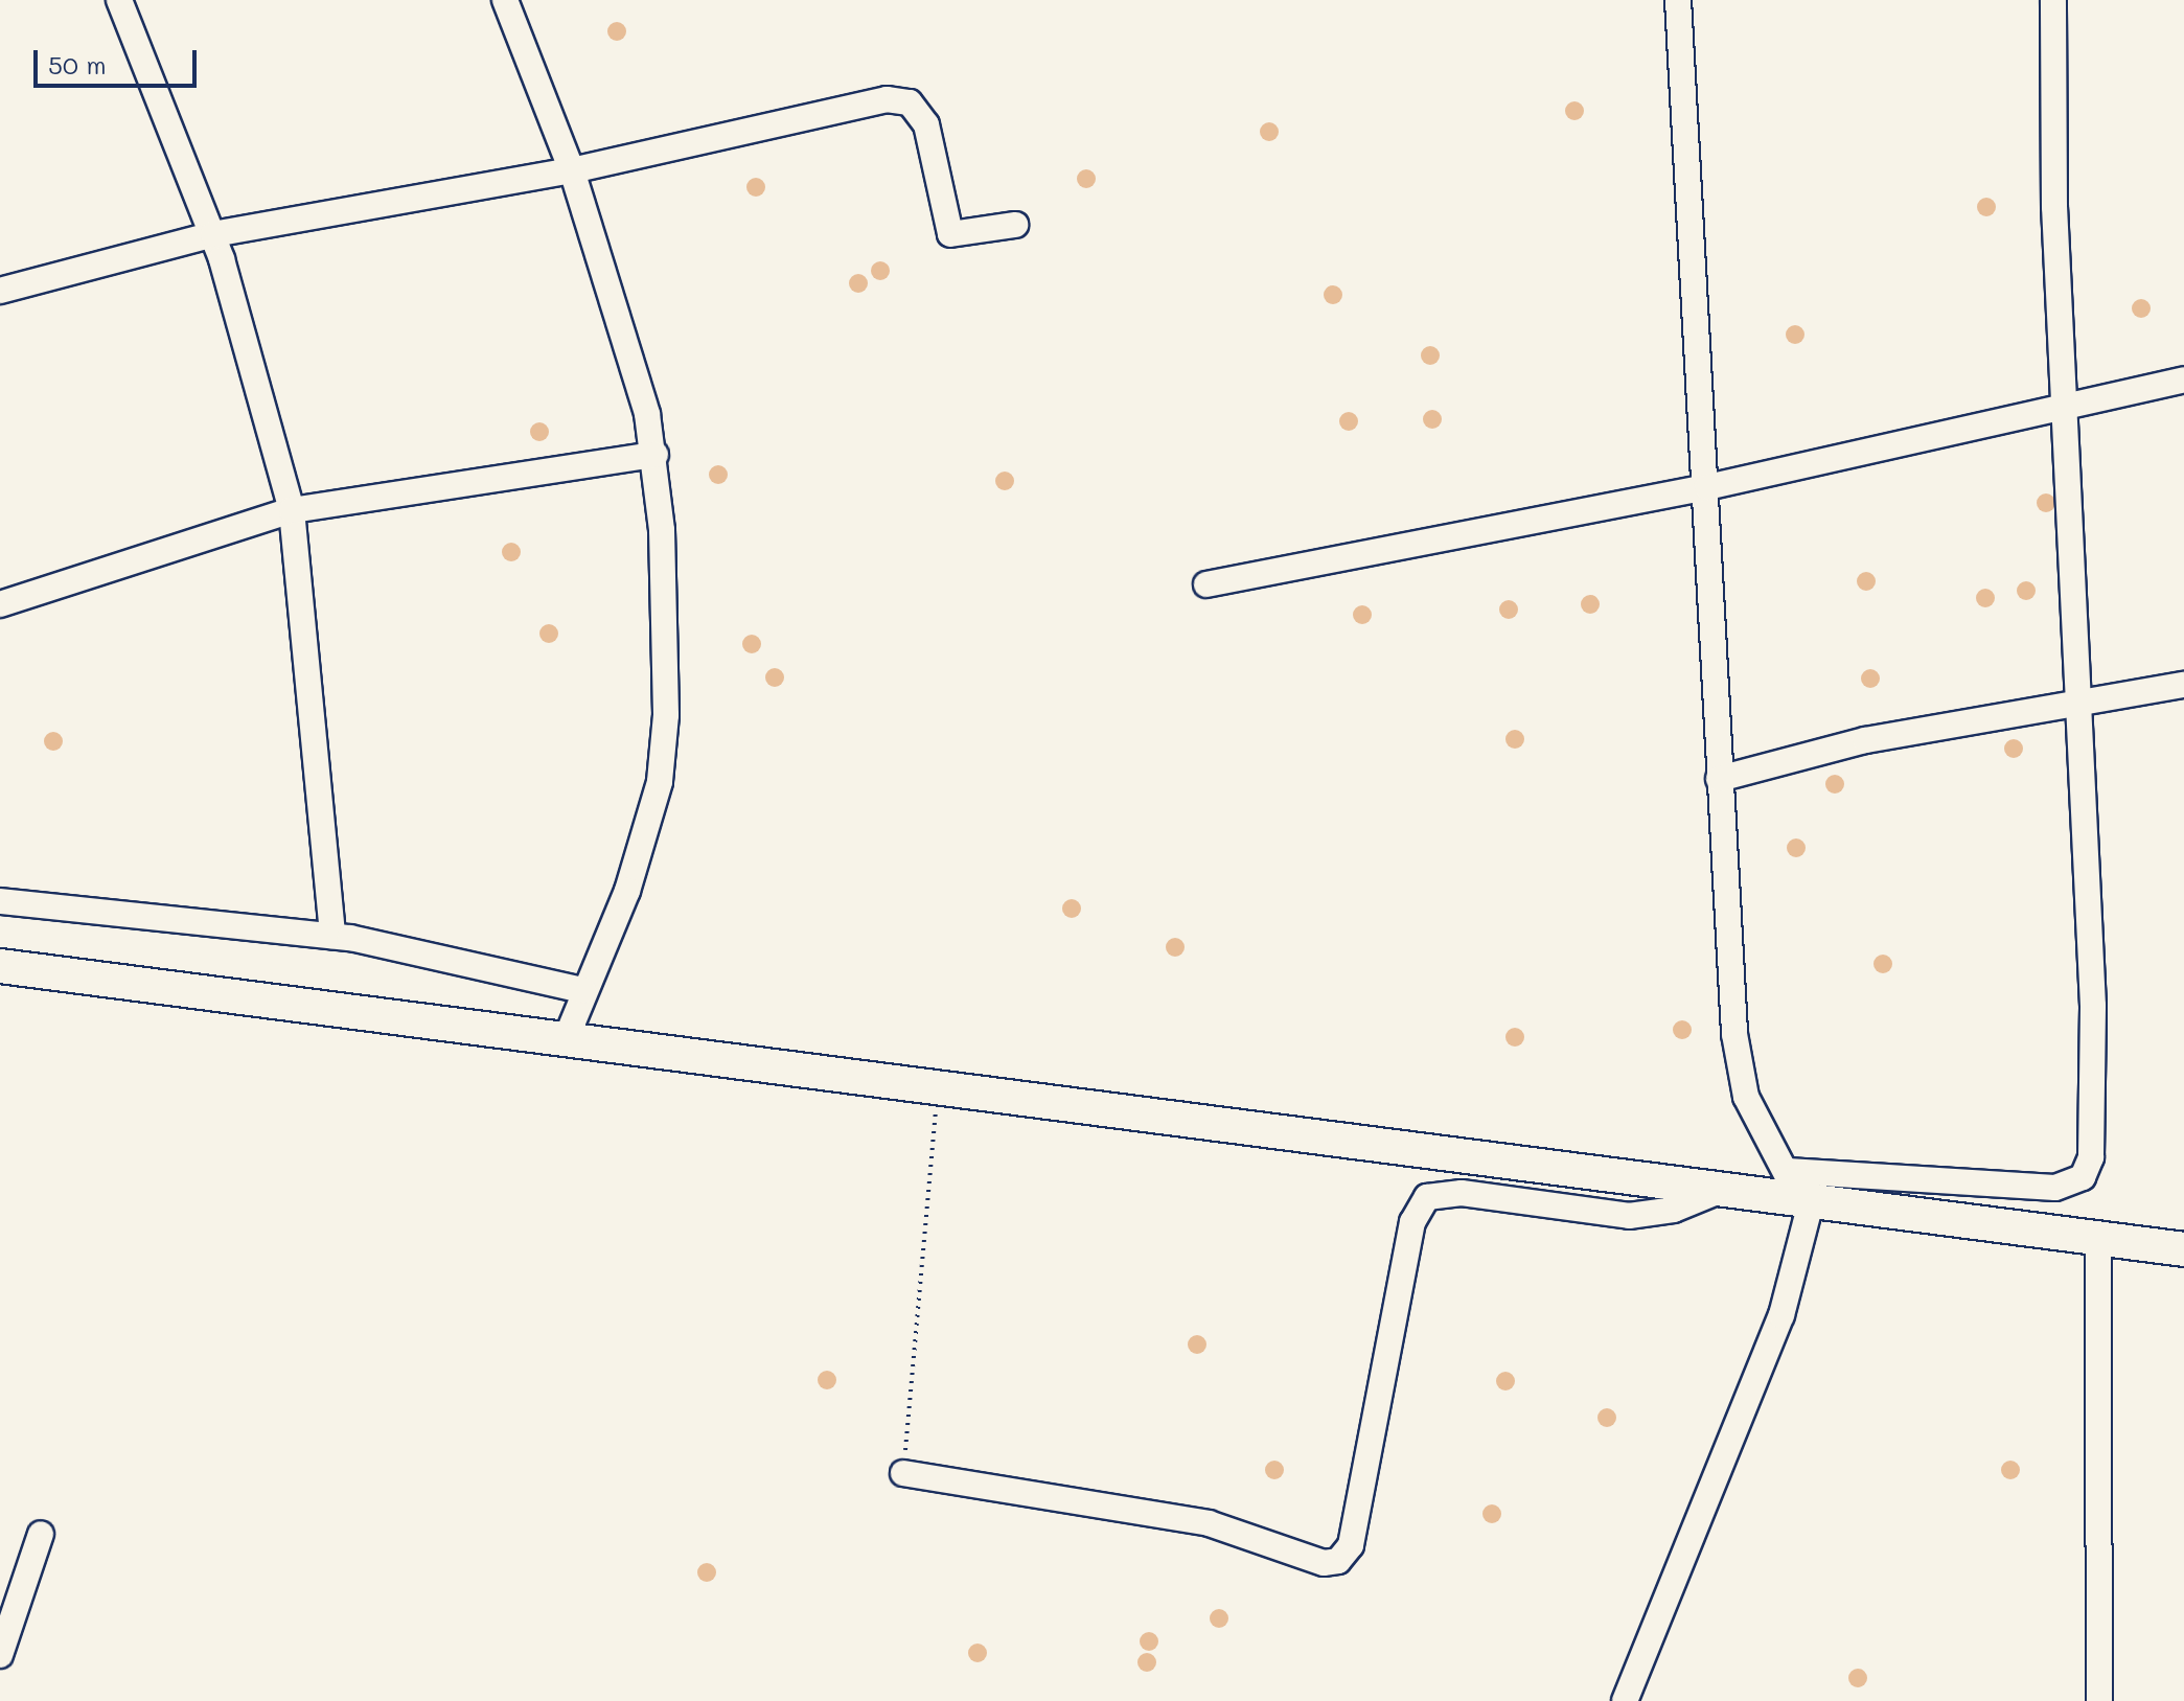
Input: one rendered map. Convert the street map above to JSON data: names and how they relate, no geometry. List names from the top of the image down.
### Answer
{
  "scale_bar": "50 m"
}
